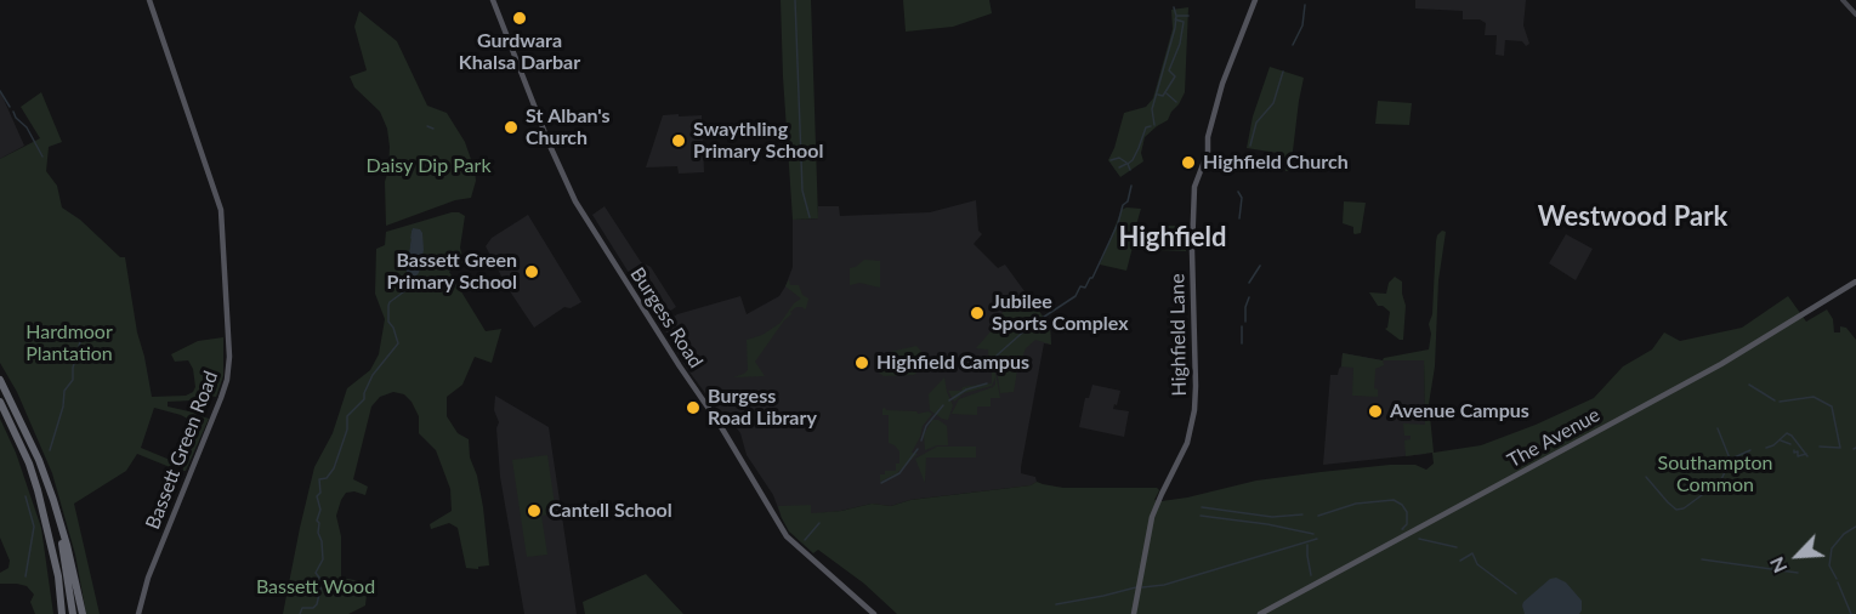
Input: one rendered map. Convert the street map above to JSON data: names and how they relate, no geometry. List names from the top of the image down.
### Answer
{
  "streets": {
    "main road": [
      "Burgess Road",
      "Highfield Lane",
      "The Avenue",
      "Bassett Green Road"
    ]
  },
  "districts": ["Westwood Park", "Highfield"],
  "parks": [
    "Daisy Dip Park",
    "Hardmoor Plantation",
    "Southampton Common",
    "Bassett Wood"
  ],
  "places": [
    "Gurdwara Khalsa Darbar",
    "St Alban's Church",
    "Swaythling Primary School",
    "Highfield Church",
    "Bassett Green Primary School",
    "Jubilee Sports Complex",
    "Highfield Campus",
    "Burgess Road Library",
    "Avenue Campus",
    "Cantell School"
  ],
  "north": "bottom left"
}
